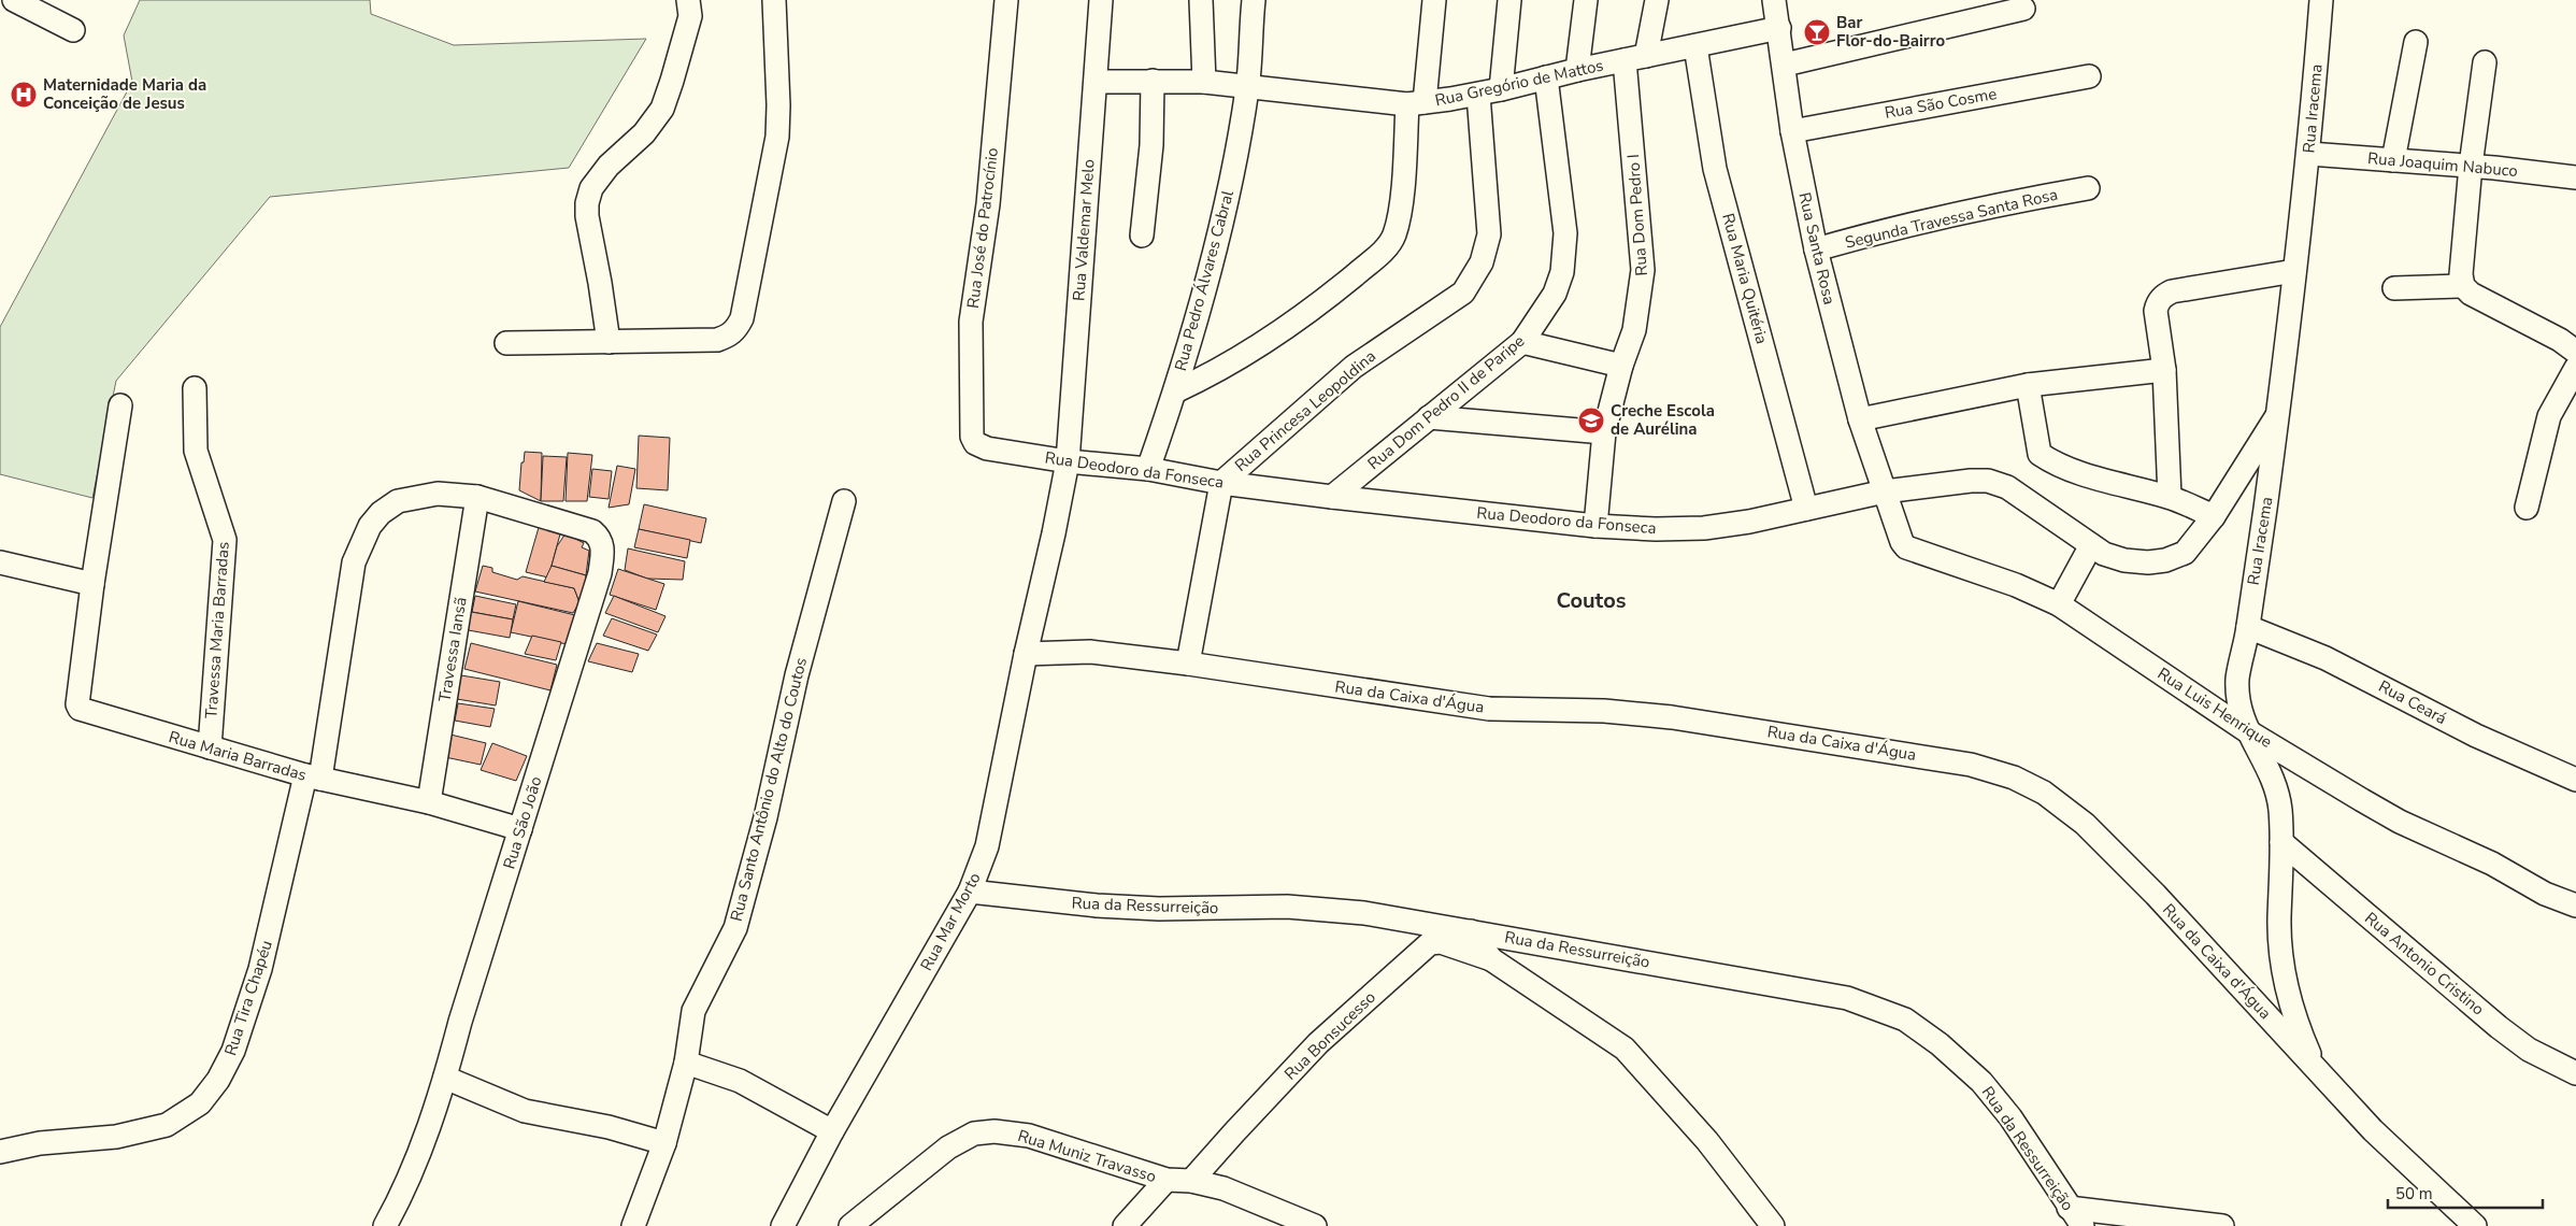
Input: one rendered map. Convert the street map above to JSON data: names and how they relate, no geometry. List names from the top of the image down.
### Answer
{
  "streets": {
    "street": [
      "Rua Gregório de Mattos",
      "Rua São Cosme",
      "Rua Iracema",
      "Rua Joaquim Nabuco",
      "Rua Dom Pedro I",
      "Segunda Travessa Santa Rosa",
      "Rua José do Patrocínio",
      "Rua Valdemar Melo",
      "Rua Santa Rosa",
      "Rua Maria Quitéria",
      "Rua Pedro Álvares Cabral",
      "Rua Dom Pedro II de Paripe",
      "Rua Princesa Leopoldina",
      "Rua Deodoro da Fonseca",
      "Travessa Maria Barradas",
      "Travessa Iansã",
      "Rua da Caixa d'Água",
      "Rua Ceará",
      "Rua Luis Henrique",
      "Rua Maria Barradas",
      "Rua Santo Antônio do Alto do Coutos",
      "Rua São João",
      "Rua da Ressurreição",
      "Rua Mar Morto",
      "Rua Antonio Cristino",
      "Rua Tira Chapéu",
      "Rua Bonsucesso",
      "Rua Muniz Travasso"
    ]
  },
  "crossings": [
    ["Rua Gregório de Mattos", "Rua Dom Pedro I"],
    ["Rua Gregório de Mattos", "Rua Valdemar Melo"],
    ["Rua Gregório de Mattos", "Rua Santa Rosa"],
    ["Rua Gregório de Mattos", "Rua Maria Quitéria"],
    ["Rua Gregório de Mattos", "Rua Pedro Álvares Cabral"],
    ["Rua Gregório de Mattos", "Rua Dom Pedro II de Paripe"],
    ["Rua Gregório de Mattos", "Rua Princesa Leopoldina"],
    ["Rua São Cosme", "Rua Santa Rosa"],
    ["Rua Iracema", "Rua Joaquim Nabuco"],
    ["Rua Iracema", "Rua Deodoro da Fonseca"],
    ["Rua Iracema", "Rua da Caixa d'Água"],
    ["Rua Iracema", "Rua Ceará"],
    ["Rua Iracema", "Rua Luis Henrique"],
    ["Rua Iracema", "Rua Antonio Cristino"],
    ["Rua Dom Pedro I", "Rua Deodoro da Fonseca"],
    ["Segunda Travessa Santa Rosa", "Rua Santa Rosa"],
    ["Rua José do Patrocínio", "Rua Deodoro da Fonseca"],
    ["Rua Valdemar Melo", "Rua Deodoro da Fonseca"],
    ["Rua Valdemar Melo", "Rua Mar Morto"],
    ["Rua Santa Rosa", "Rua Deodoro da Fonseca"],
    ["Rua Santa Rosa", "Rua Luis Henrique"],
    ["Rua Maria Quitéria", "Rua Deodoro da Fonseca"],
    ["Rua Pedro Álvares Cabral", "Rua Deodoro da Fonseca"],
    ["Rua Dom Pedro II de Paripe", "Rua Deodoro da Fonseca"],
    ["Rua Princesa Leopoldina", "Rua Deodoro da Fonseca"],
    ["Rua Deodoro da Fonseca", "Rua Luis Henrique"],
    ["Rua Deodoro da Fonseca", "Rua Mar Morto"],
    ["Travessa Maria Barradas", "Rua Maria Barradas"],
    ["Travessa Iansã", "Rua Maria Barradas"],
    ["Travessa Iansã", "Rua São João"],
    ["Travessa Iansã", "Rua Tira Chapéu"],
    ["Rua da Caixa d'Água", "Rua Mar Morto"],
    ["Rua Maria Barradas", "Rua São João"],
    ["Rua Maria Barradas", "Rua Tira Chapéu"],
    ["Rua São João", "Rua Tira Chapéu"],
    ["Rua da Ressurreição", "Rua Mar Morto"],
    ["Rua Bonsucesso", "Rua Muniz Travasso"]
  ],
  "districts": ["Coutos"],
  "places": {
    "bar": ["Bar Flor-do-Bairro"],
    "hospital": ["Maternidade Maria da Conceição de Jesus"],
    "school or university": ["Creche Escola de Aurélina"]
  },
  "scale_bar": "50 m"
}
